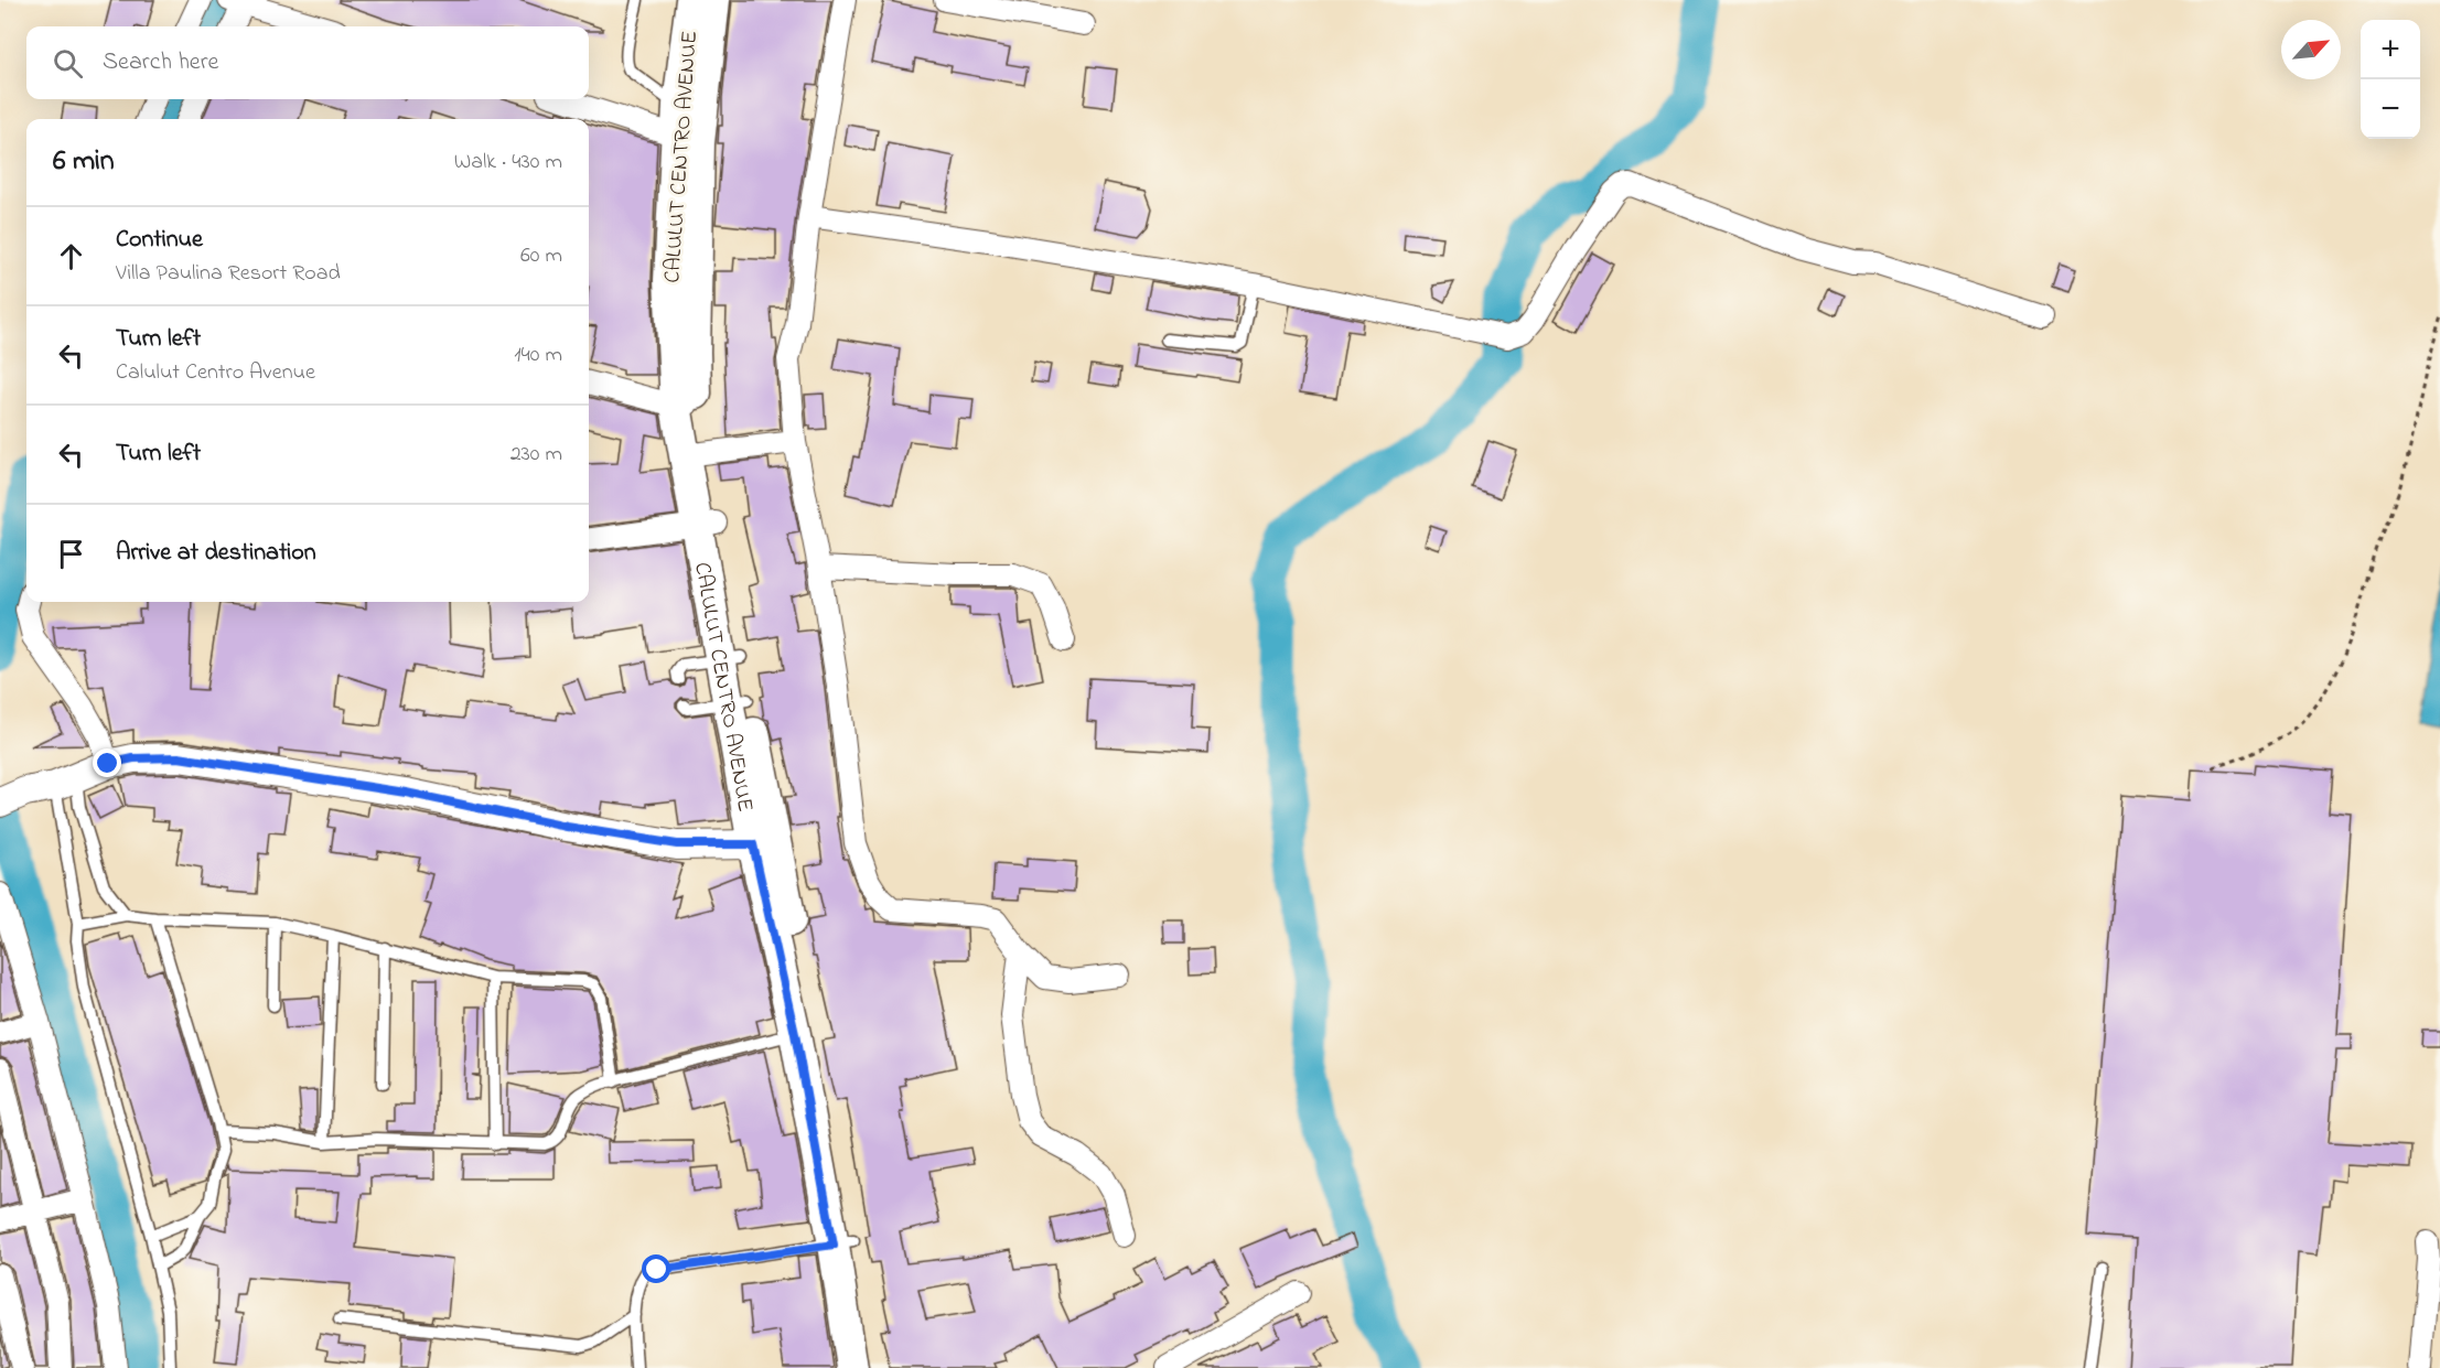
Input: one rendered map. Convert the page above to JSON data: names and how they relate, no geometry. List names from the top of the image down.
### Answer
{
  "streets": {
    "main road": ["CALULUT CENTRO AVENUE"]
  },
  "north": "top right",
  "page": {
    "map_buttons": ["+", "−"],
    "search": "Search here",
    "heading": ["6 min", "Walk · 430 m"],
    "list": [
      ["Continue", "Villa Paulina Resort Road", "60 m"],
      ["Turn left", "Calulut Centro Avenue", "140 m"],
      ["Turn left", "230 m"],
      "Arrive at destination"
    ]
  }
}
